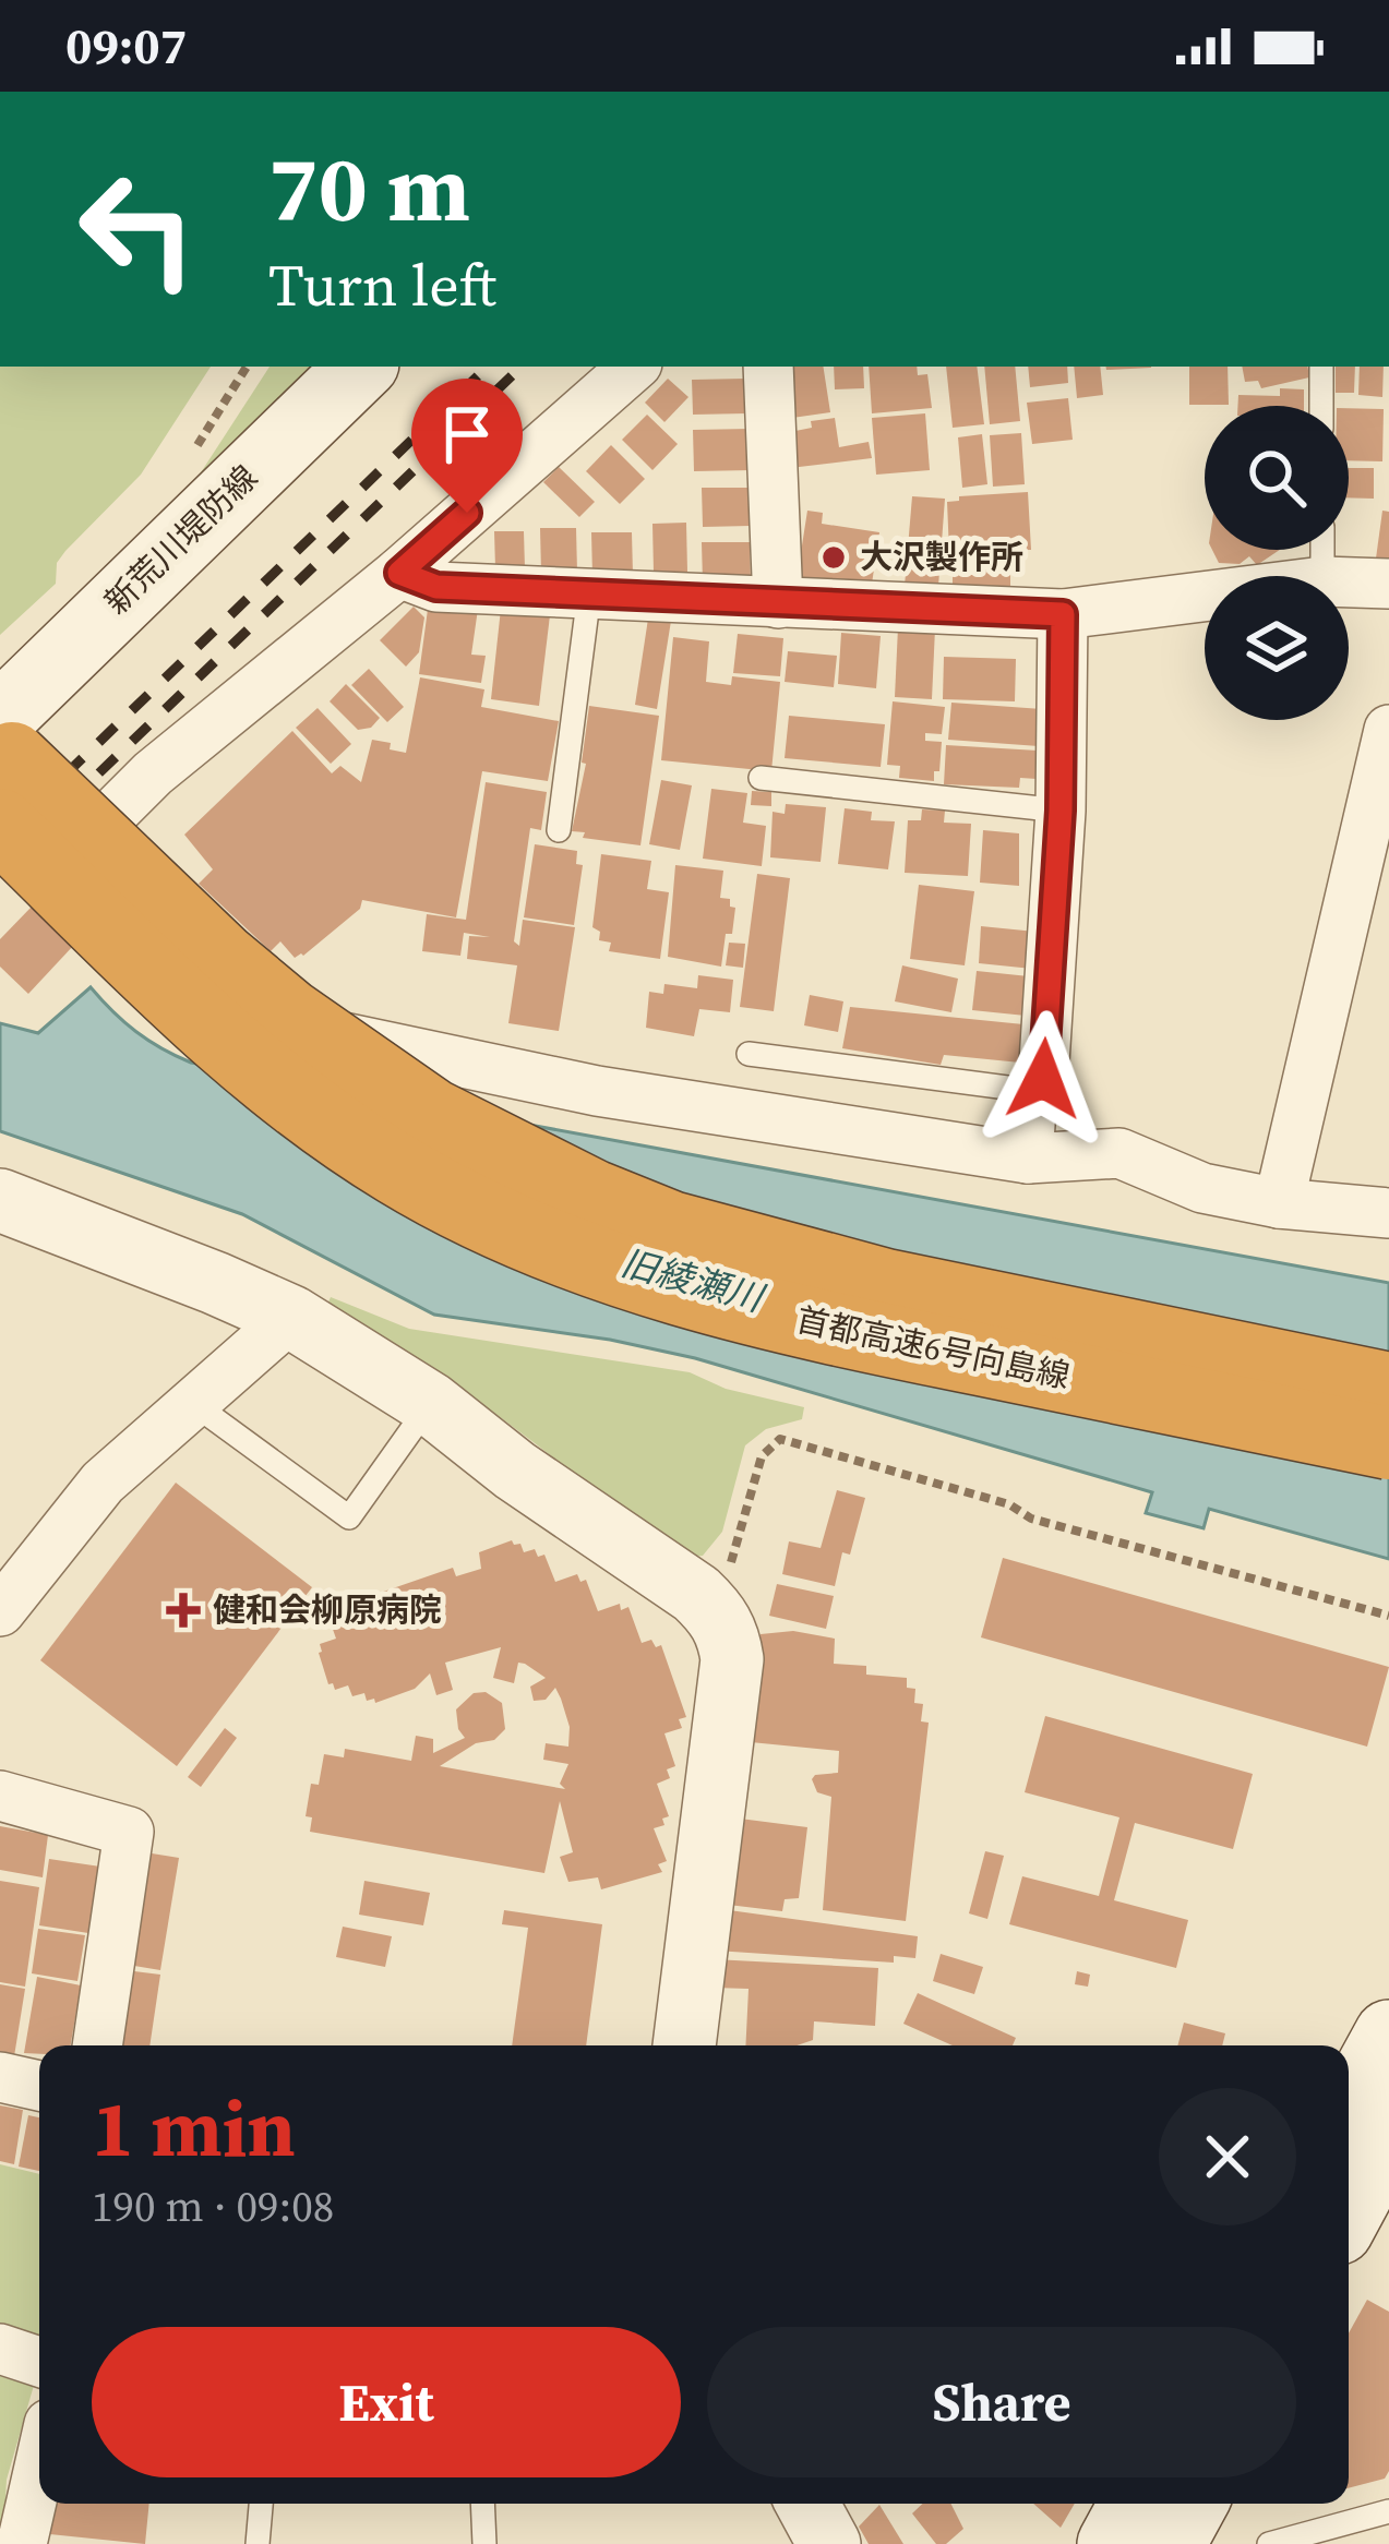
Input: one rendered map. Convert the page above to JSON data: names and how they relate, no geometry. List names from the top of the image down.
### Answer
{
  "streets": {
    "highway": ["首都高速6号向島線"],
    "main road": ["新荒川堤防線"]
  },
  "crossings": [
    ["新荒川堤防線", "首都高速6号向島線"]
  ],
  "water": ["旧綾瀬川"],
  "places": {
    "other": ["大沢製作所"],
    "health": ["健和会柳原病院"]
  },
  "page": {
    "status": "09:07",
    "turn": ["70 m", "Turn left"],
    "heading": ["1 min", "190 m · 09:08"],
    "buttons": ["Exit", "Share"]
  }
}
